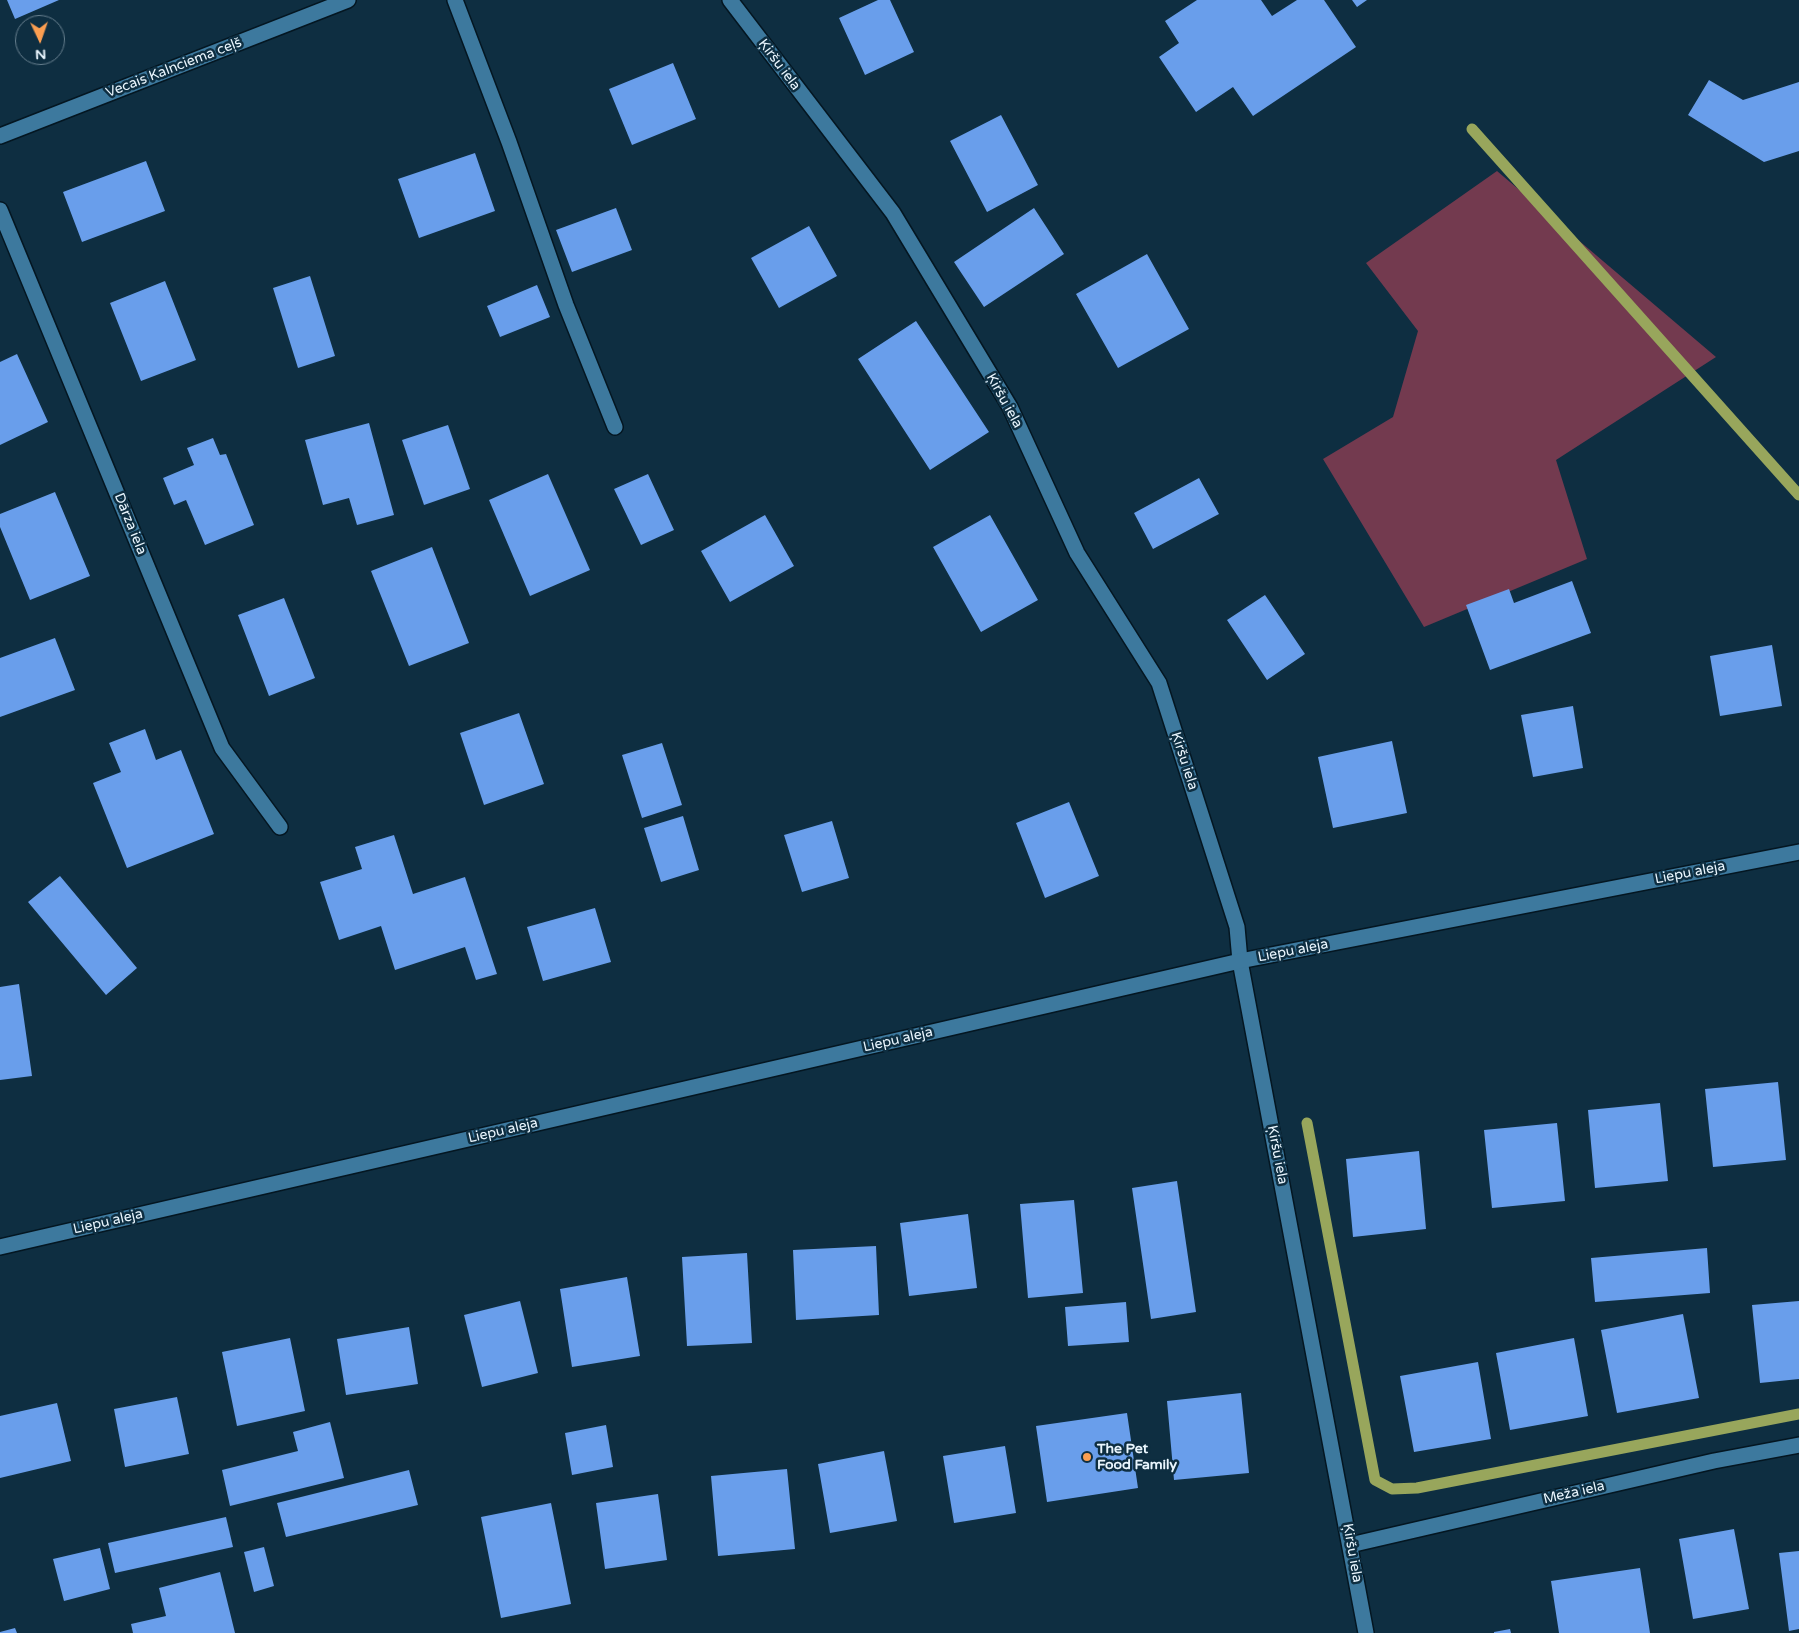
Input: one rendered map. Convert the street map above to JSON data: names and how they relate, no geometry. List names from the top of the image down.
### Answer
{
  "streets": {
    "street": [
      "Ķiršu iela",
      "Vecais Kalnciema ceļš",
      "Dārza iela",
      "Liepu aleja",
      "Meža iela"
    ]
  },
  "crossings": [
    ["Ķiršu iela", "Liepu aleja"],
    ["Ķiršu iela", "Meža iela"]
  ],
  "places": ["The Pet Food Family"],
  "north": "bottom"
}
